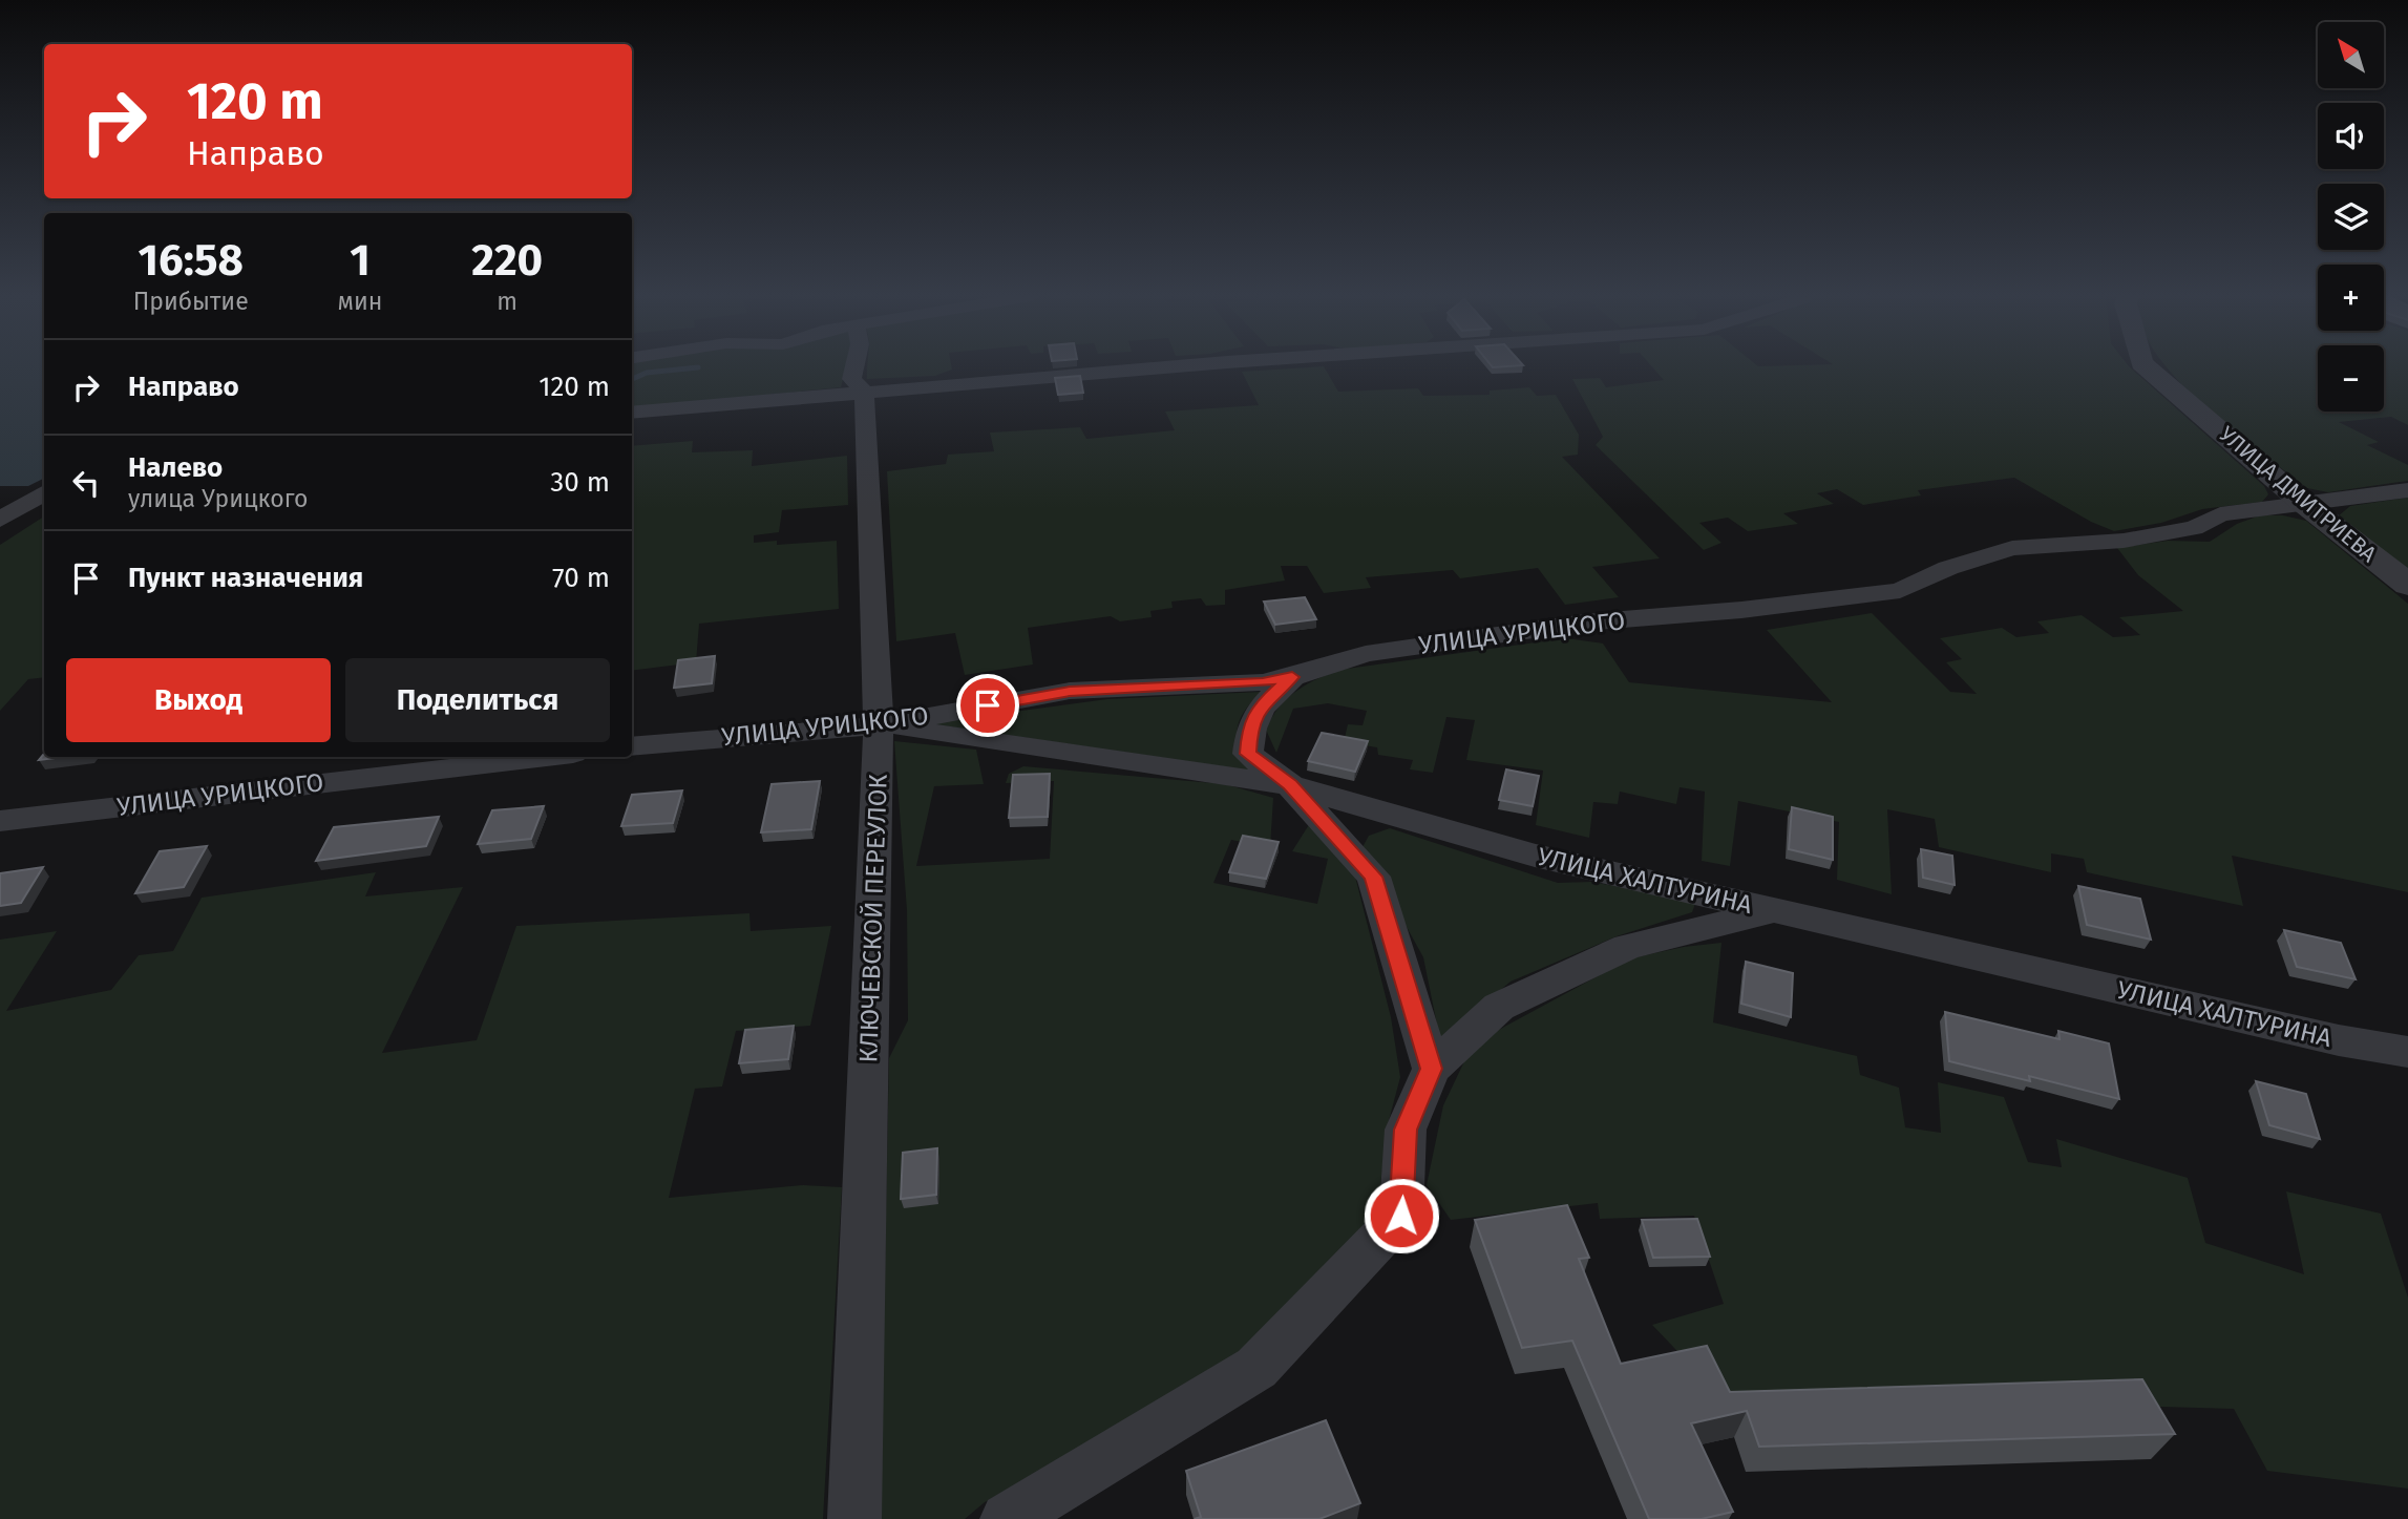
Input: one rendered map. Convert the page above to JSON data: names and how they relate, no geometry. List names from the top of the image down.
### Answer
{
  "streets": {
    "street": [
      "УЛИЦА ДМИТРИЕВА",
      "УЛИЦА УРИЦКОГО",
      "УЛИЦА ХАЛТУРИНА",
      "КЛЮЧЕВСКОЙ ПЕРЕУЛОК"
    ]
  },
  "crossings": [
    ["УЛИЦА ДМИТРИЕВА", "УЛИЦА УРИЦКОГО"],
    ["УЛИЦА УРИЦКОГО", "УЛИЦА ХАЛТУРИНА"],
    ["УЛИЦА УРИЦКОГО", "КЛЮЧЕВСКОЙ ПЕРЕУЛОК"],
    ["УЛИЦА ХАЛТУРИНА", "КЛЮЧЕВСКОЙ ПЕРЕУЛОК"]
  ],
  "north": "top left",
  "page": {
    "map_buttons": ["+", "−"],
    "turn": ["120 m", "Направо"],
    "eta": [
      "16:58",
      "Прибытие",
      "1",
      "мин",
      "220",
      "m"
    ],
    "list": [
      {
        "name": "Направо",
        "value": "120 m"
      },
      {
        "name": "Налево",
        "note": "улица Урицкого",
        "value": "30 m"
      },
      {
        "name": "Пункт назначения",
        "value": "70 m"
      }
    ],
    "buttons": ["Выход", "Поделиться"]
  }
}
